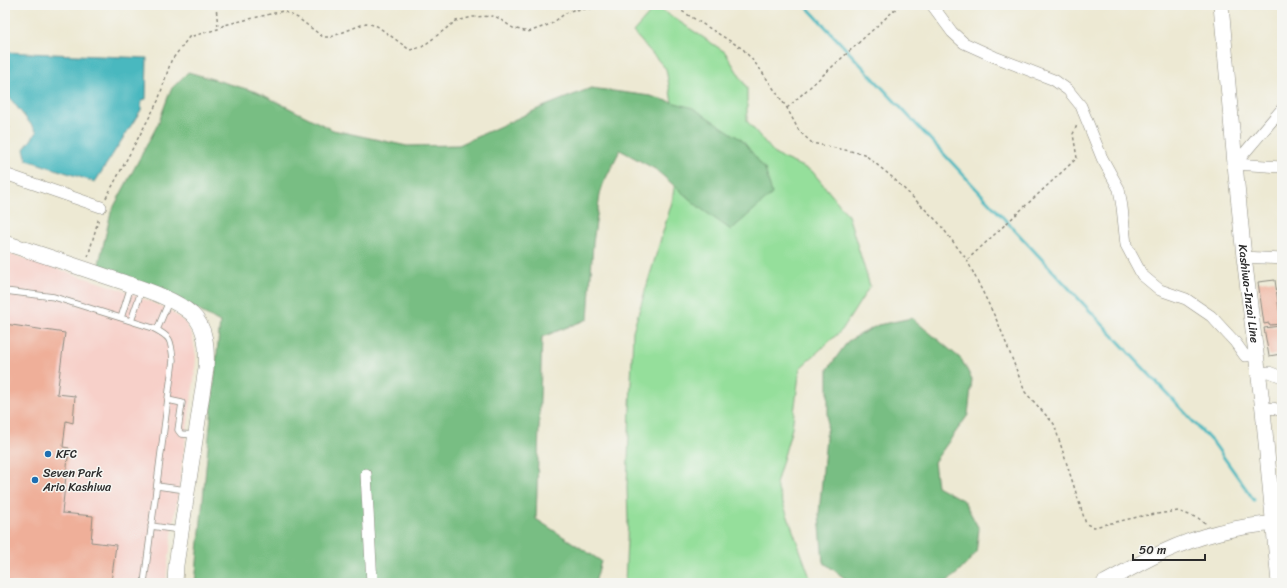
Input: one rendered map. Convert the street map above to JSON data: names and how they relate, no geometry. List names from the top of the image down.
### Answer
{
  "streets": {
    "street": ["Kashiwa-Inzai Line"]
  },
  "places": ["KFC", "Seven Park Ario Kashiwa"],
  "scale_bar": "50 m"
}
